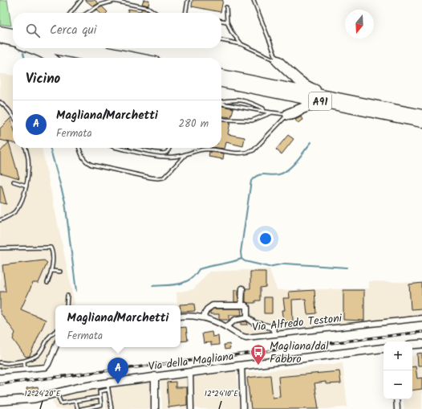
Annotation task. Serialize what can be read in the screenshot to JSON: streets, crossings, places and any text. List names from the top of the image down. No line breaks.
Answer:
{"streets":{"highway":["A91"],"main road":["Via della Magliana"],"street":["Via Alfredo Testoni"]},"places":{"bus stop":["Magliana/dal Fabbro"]},"north":"bottom","page":{"search":"Cerca qui","heading":"Vicino","list":[{"mark":"A","name":"Magliana/Marchetti","note":"Fermata","value":"280 m"}],"popup":["Magliana/Marchetti","Fermata"],"map_buttons":["+","−"],"pins":"A"},"coordinates":["12°24'20\"E","12°24'10\"E"]}
